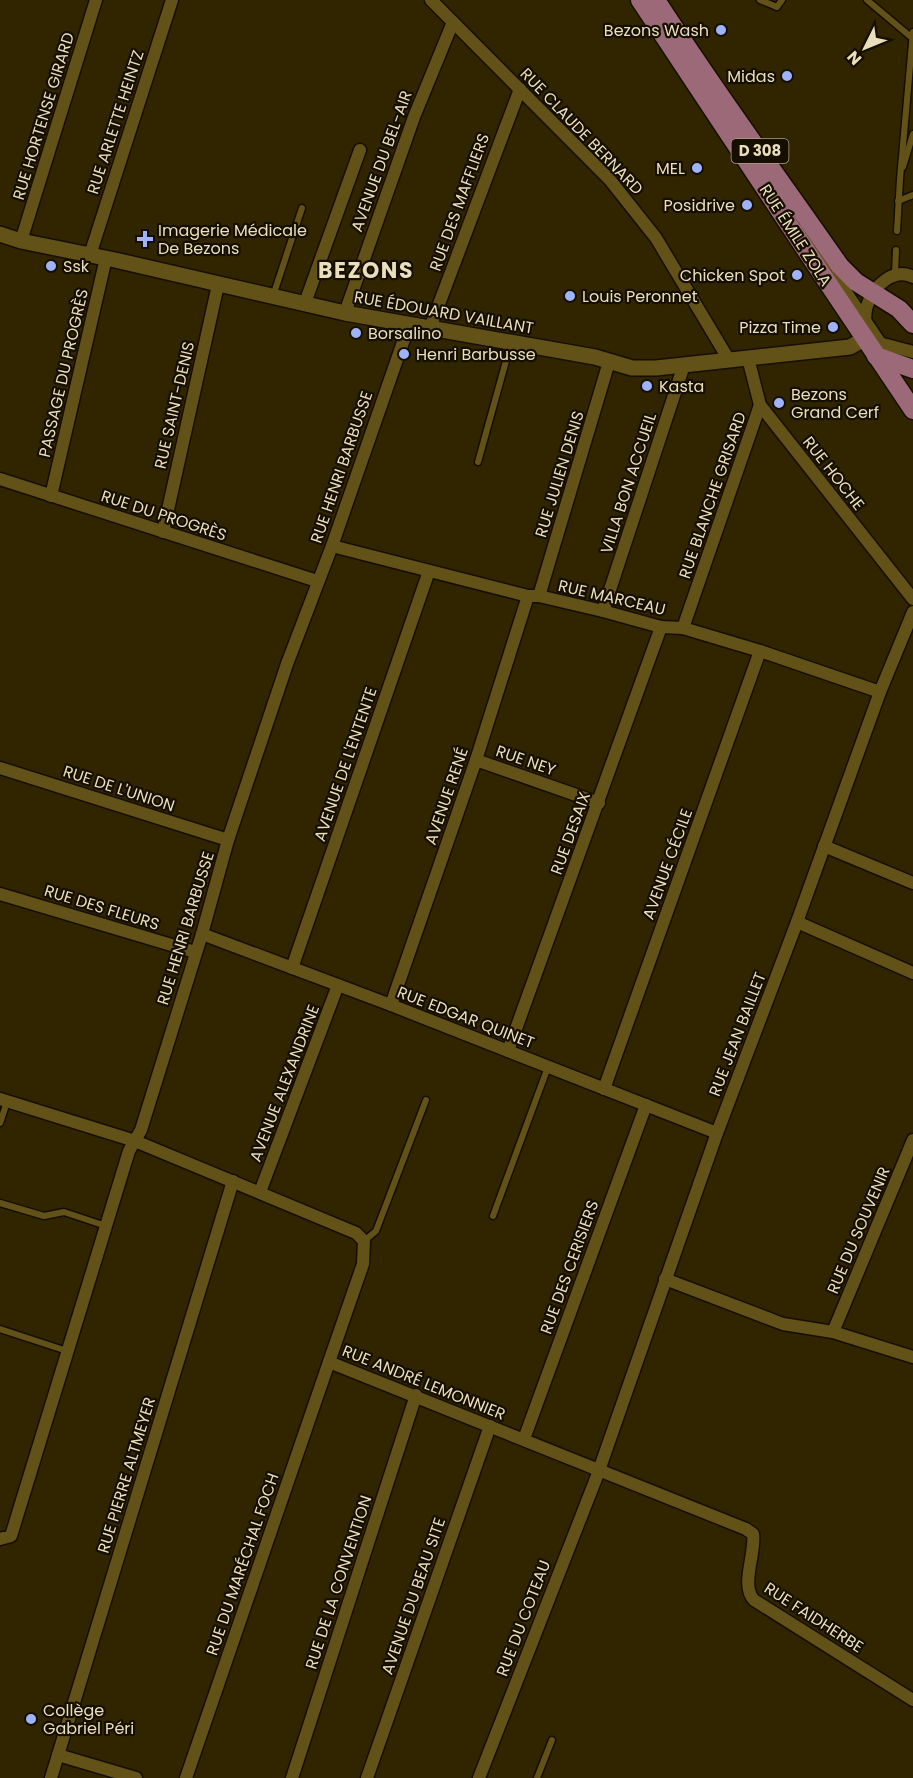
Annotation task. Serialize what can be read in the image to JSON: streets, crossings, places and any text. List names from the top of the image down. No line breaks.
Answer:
{"streets":{"main road":["D 308","RUE ÉMILE ZOLA"],"street":["RUE HORTENSE GIRARD","RUE ARLETTE HEINTZ","RUE CLAUDE BERNARD","AVENUE DU BEL-AIR","RUE DES MAFFLIERS","RUE ÉDOUARD VAILLANT","PASSAGE DU PROGRÈS","RUE SAINT-DENIS","RUE HENRI BARBUSSE","RUE HOCHE","RUE JULIEN DENIS","VILLA BON ACCUEIL","RUE BLANCHE GRISARD","RUE DU PROGRÈS","RUE MARCEAU","RUE NEY","AVENUE DE L'ENTENTE","RUE DE L'UNION","AVENUE RENÉ","RUE DESAIX","AVENUE CÉCILE","RUE DES FLEURS","RUE EDGAR QUINET","RUE JEAN BAILLET","AVENUE ALEXANDRINE","RUE DU SOUVENIR","RUE DES CERISIERS","RUE ANDRÉ LEMONNIER","RUE PIERRE ALTMEYER","RUE DU MARÉCHAL FOCH","RUE DE LA CONVENTION","AVENUE DU BEAU SITE","RUE FAIDHERBE","RUE DU COTEAU"]},"crossings":[["RUE HORTENSE GIRARD","RUE ÉDOUARD VAILLANT"],["RUE ARLETTE HEINTZ","RUE ÉDOUARD VAILLANT"],["RUE CLAUDE BERNARD","AVENUE DU BEL-AIR"],["RUE CLAUDE BERNARD","RUE DES MAFFLIERS"],["RUE CLAUDE BERNARD","RUE ÉDOUARD VAILLANT"],["AVENUE DU BEL-AIR","RUE ÉDOUARD VAILLANT"],["RUE DES MAFFLIERS","RUE ÉDOUARD VAILLANT"],["RUE ÉMILE ZOLA","RUE ÉDOUARD VAILLANT"],["RUE ÉDOUARD VAILLANT","PASSAGE DU PROGRÈS"],["RUE ÉDOUARD VAILLANT","RUE SAINT-DENIS"],["RUE ÉDOUARD VAILLANT","RUE HENRI BARBUSSE"],["RUE ÉDOUARD VAILLANT","RUE HOCHE"],["RUE ÉDOUARD VAILLANT","RUE JULIEN DENIS"],["RUE ÉDOUARD VAILLANT","VILLA BON ACCUEIL"],["PASSAGE DU PROGRÈS","RUE DU PROGRÈS"],["RUE SAINT-DENIS","RUE DU PROGRÈS"],["RUE HENRI BARBUSSE","RUE DU PROGRÈS"],["RUE HENRI BARBUSSE","RUE MARCEAU"],["RUE HENRI BARBUSSE","RUE DE L'UNION"],["RUE HENRI BARBUSSE","RUE DES FLEURS"],["RUE HENRI BARBUSSE","RUE EDGAR QUINET"],["RUE HOCHE","RUE BLANCHE GRISARD"],["RUE JULIEN DENIS","RUE MARCEAU"],["RUE JULIEN DENIS","AVENUE RENÉ"],["VILLA BON ACCUEIL","RUE MARCEAU"],["RUE BLANCHE GRISARD","RUE MARCEAU"],["RUE MARCEAU","AVENUE DE L'ENTENTE"],["RUE MARCEAU","AVENUE RENÉ"],["RUE MARCEAU","RUE DESAIX"],["RUE MARCEAU","AVENUE CÉCILE"],["RUE MARCEAU","RUE JEAN BAILLET"],["RUE NEY","AVENUE RENÉ"],["RUE NEY","RUE DESAIX"],["AVENUE DE L'ENTENTE","RUE EDGAR QUINET"],["AVENUE RENÉ","RUE EDGAR QUINET"],["RUE DESAIX","RUE EDGAR QUINET"],["AVENUE CÉCILE","RUE EDGAR QUINET"],["RUE EDGAR QUINET","RUE JEAN BAILLET"],["RUE EDGAR QUINET","AVENUE ALEXANDRINE"],["RUE EDGAR QUINET","RUE DES CERISIERS"],["RUE JEAN BAILLET","RUE ANDRÉ LEMONNIER"],["RUE JEAN BAILLET","RUE DU COTEAU"],["RUE DES CERISIERS","RUE ANDRÉ LEMONNIER"],["RUE ANDRÉ LEMONNIER","RUE DU MARÉCHAL FOCH"],["RUE ANDRÉ LEMONNIER","RUE DE LA CONVENTION"],["RUE ANDRÉ LEMONNIER","AVENUE DU BEAU SITE"],["RUE ANDRÉ LEMONNIER","RUE FAIDHERBE"],["RUE ANDRÉ LEMONNIER","RUE DU COTEAU"]],"districts":["BEZONS"],"places":{"other":["Bezons Wash","Midas","MEL","Posidrive","Ssk","Chicken Spot","Louis Peronnet","Pizza Time","Borsalino","Henri Barbusse","Kasta","Bezons Grand Cerf","Collège Gabriel Péri"],"health":["Imagerie Médicale De Bezons"]},"north":"bottom left"}
